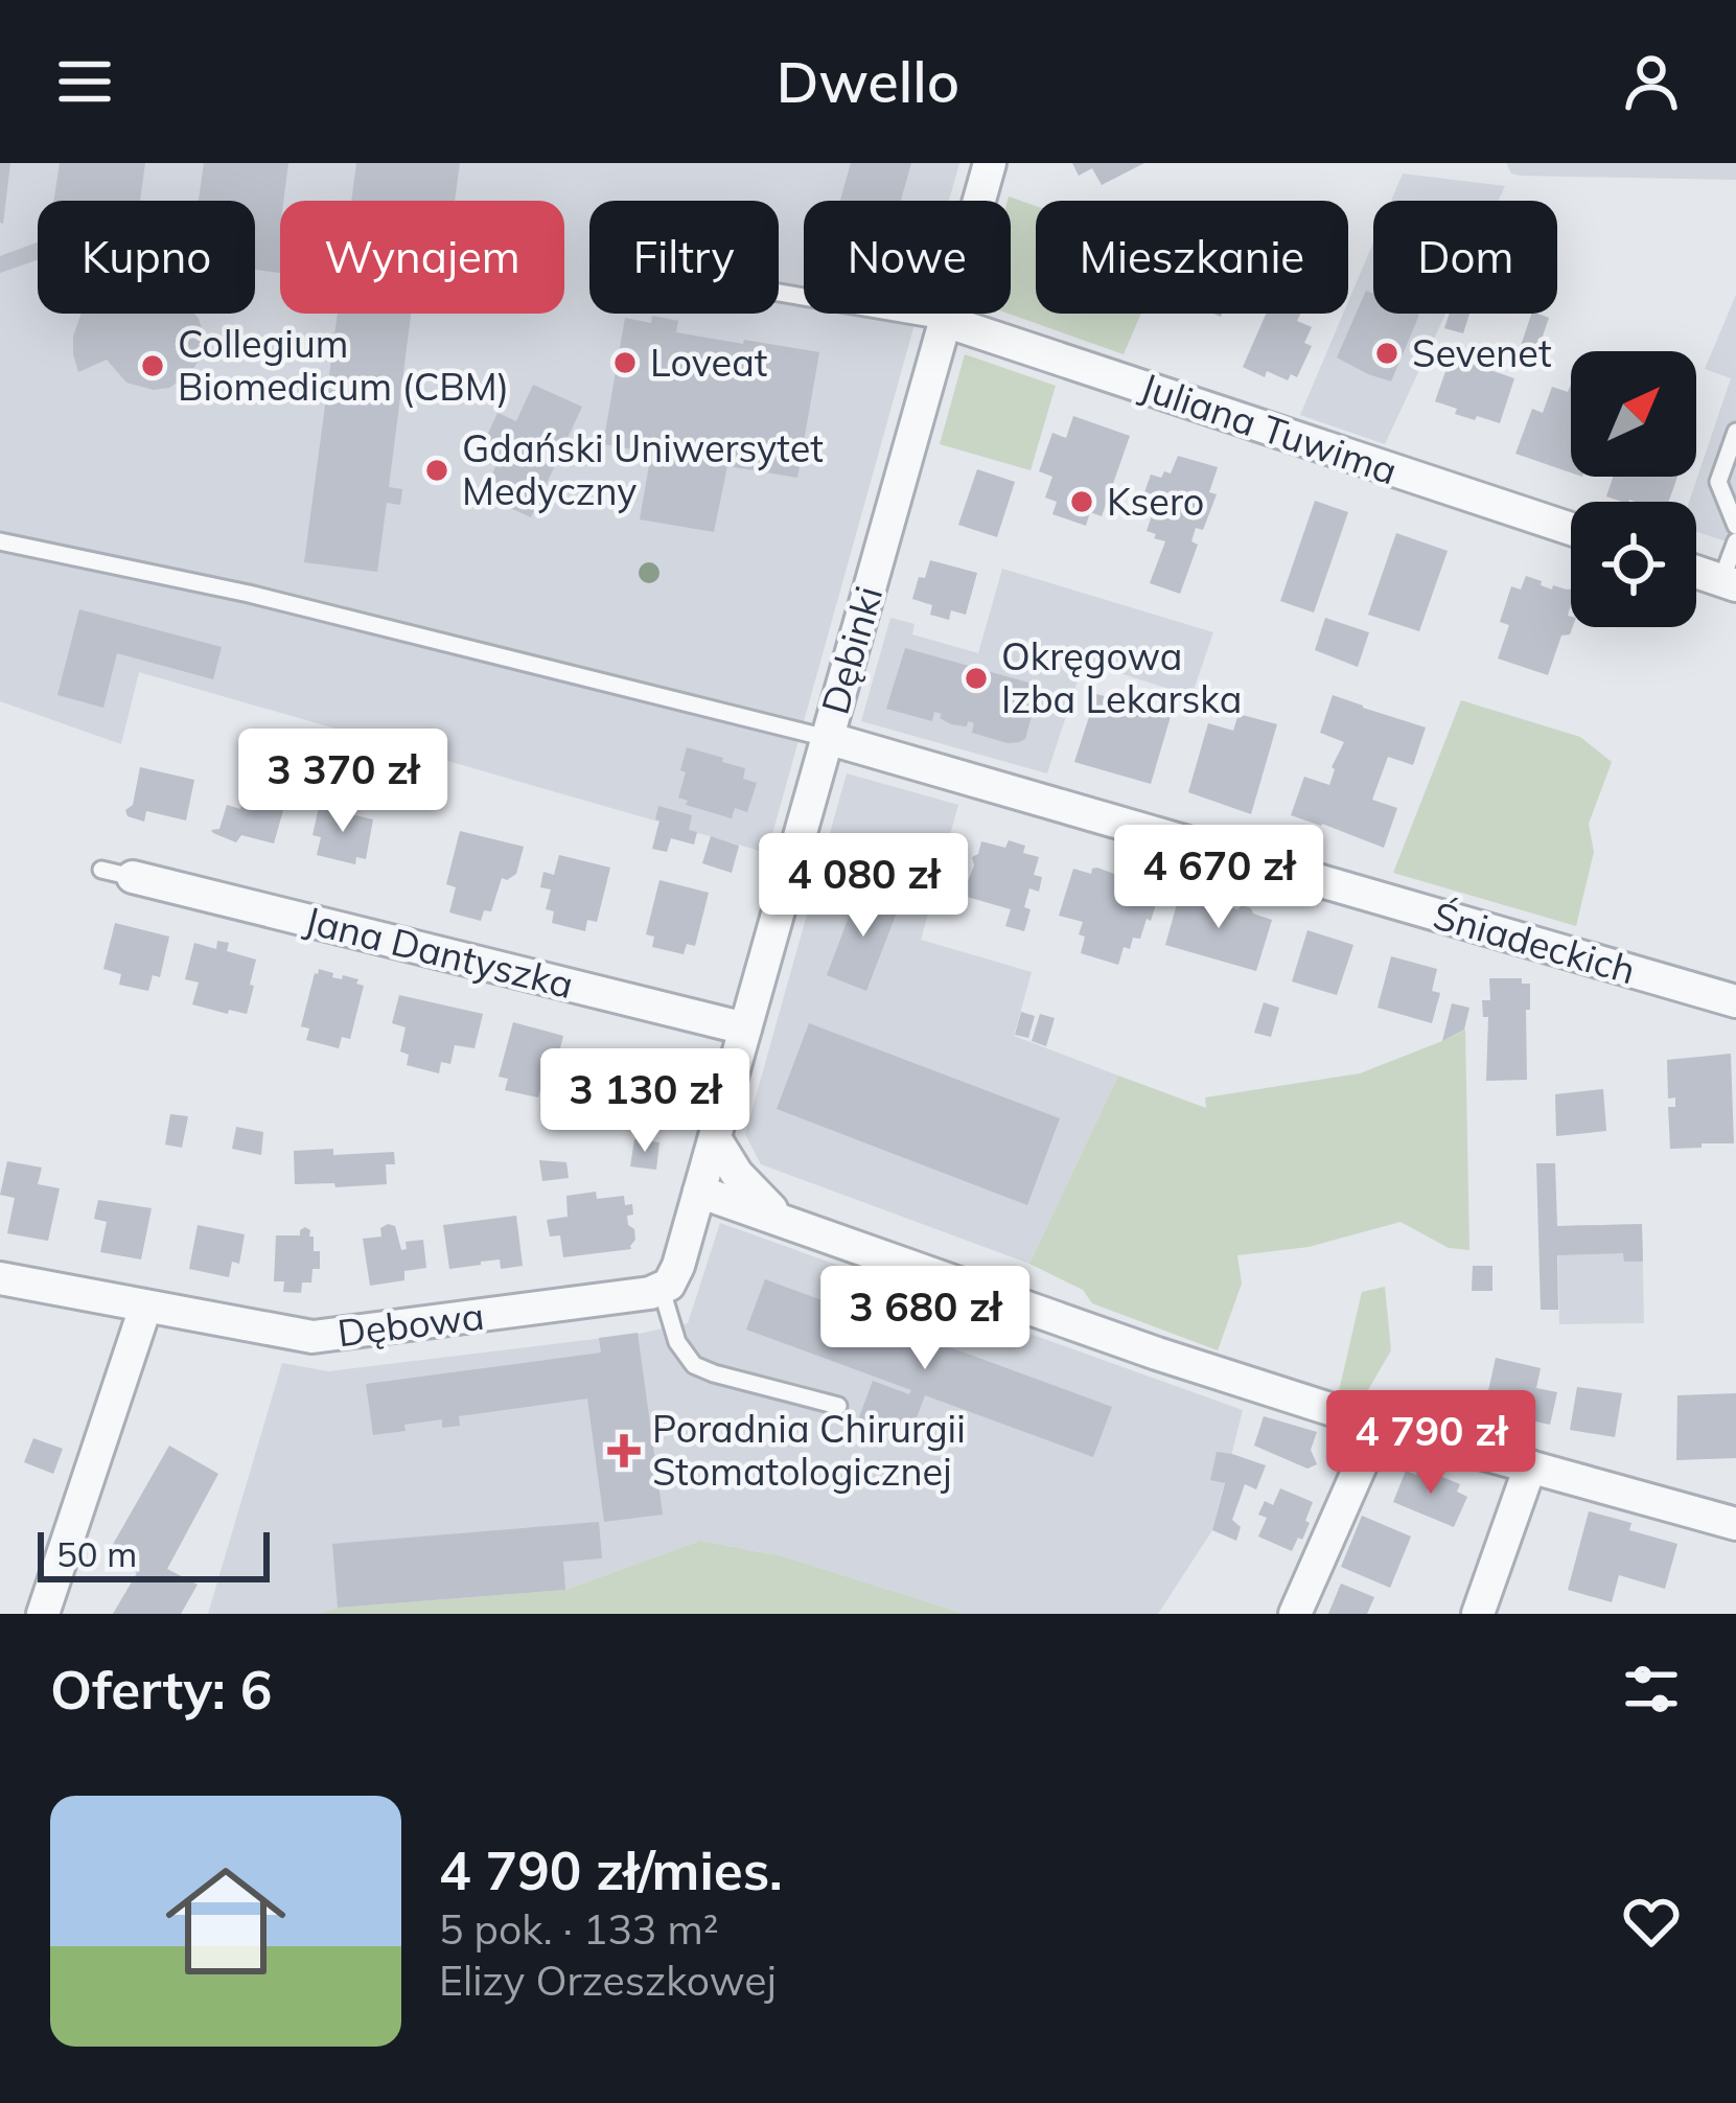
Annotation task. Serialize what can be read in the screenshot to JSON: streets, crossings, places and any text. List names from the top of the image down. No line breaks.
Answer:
{"streets":{"street":["Juliana Tuwima","Dębinki","Śniadeckich","Jana Dantyszka","Dębowa"]},"crossings":[["Juliana Tuwima","Dębinki"],["Dębinki","Śniadeckich"],["Dębinki","Jana Dantyszka"]],"places":{"other":["Sevenet","Loveat","Collegium Biomedicum (CBM)","Gdański Uniwersytet Medyczny","Ksero","Okręgowa Izba Lekarska"],"health":["Poradnia Chirurgii Stomatologicznej"]},"scale_bar":"50 m","north":"top right","page":{"header":"Dwello","chip":["Kupno","Wynajem","Filtry","Nowe","Mieszkanie","Dom"],"price":["3 370 zł","4 670 zł","4 080 zł","3 130 zł","3 680 zł","4 790 zł"],"scale":"50 m","heading":"Oferty: 6","list":[{"name":"4 790 zł/mies.","note":"5 pok. · 133 m² · Elizy Orzeszkowej"}]}}
